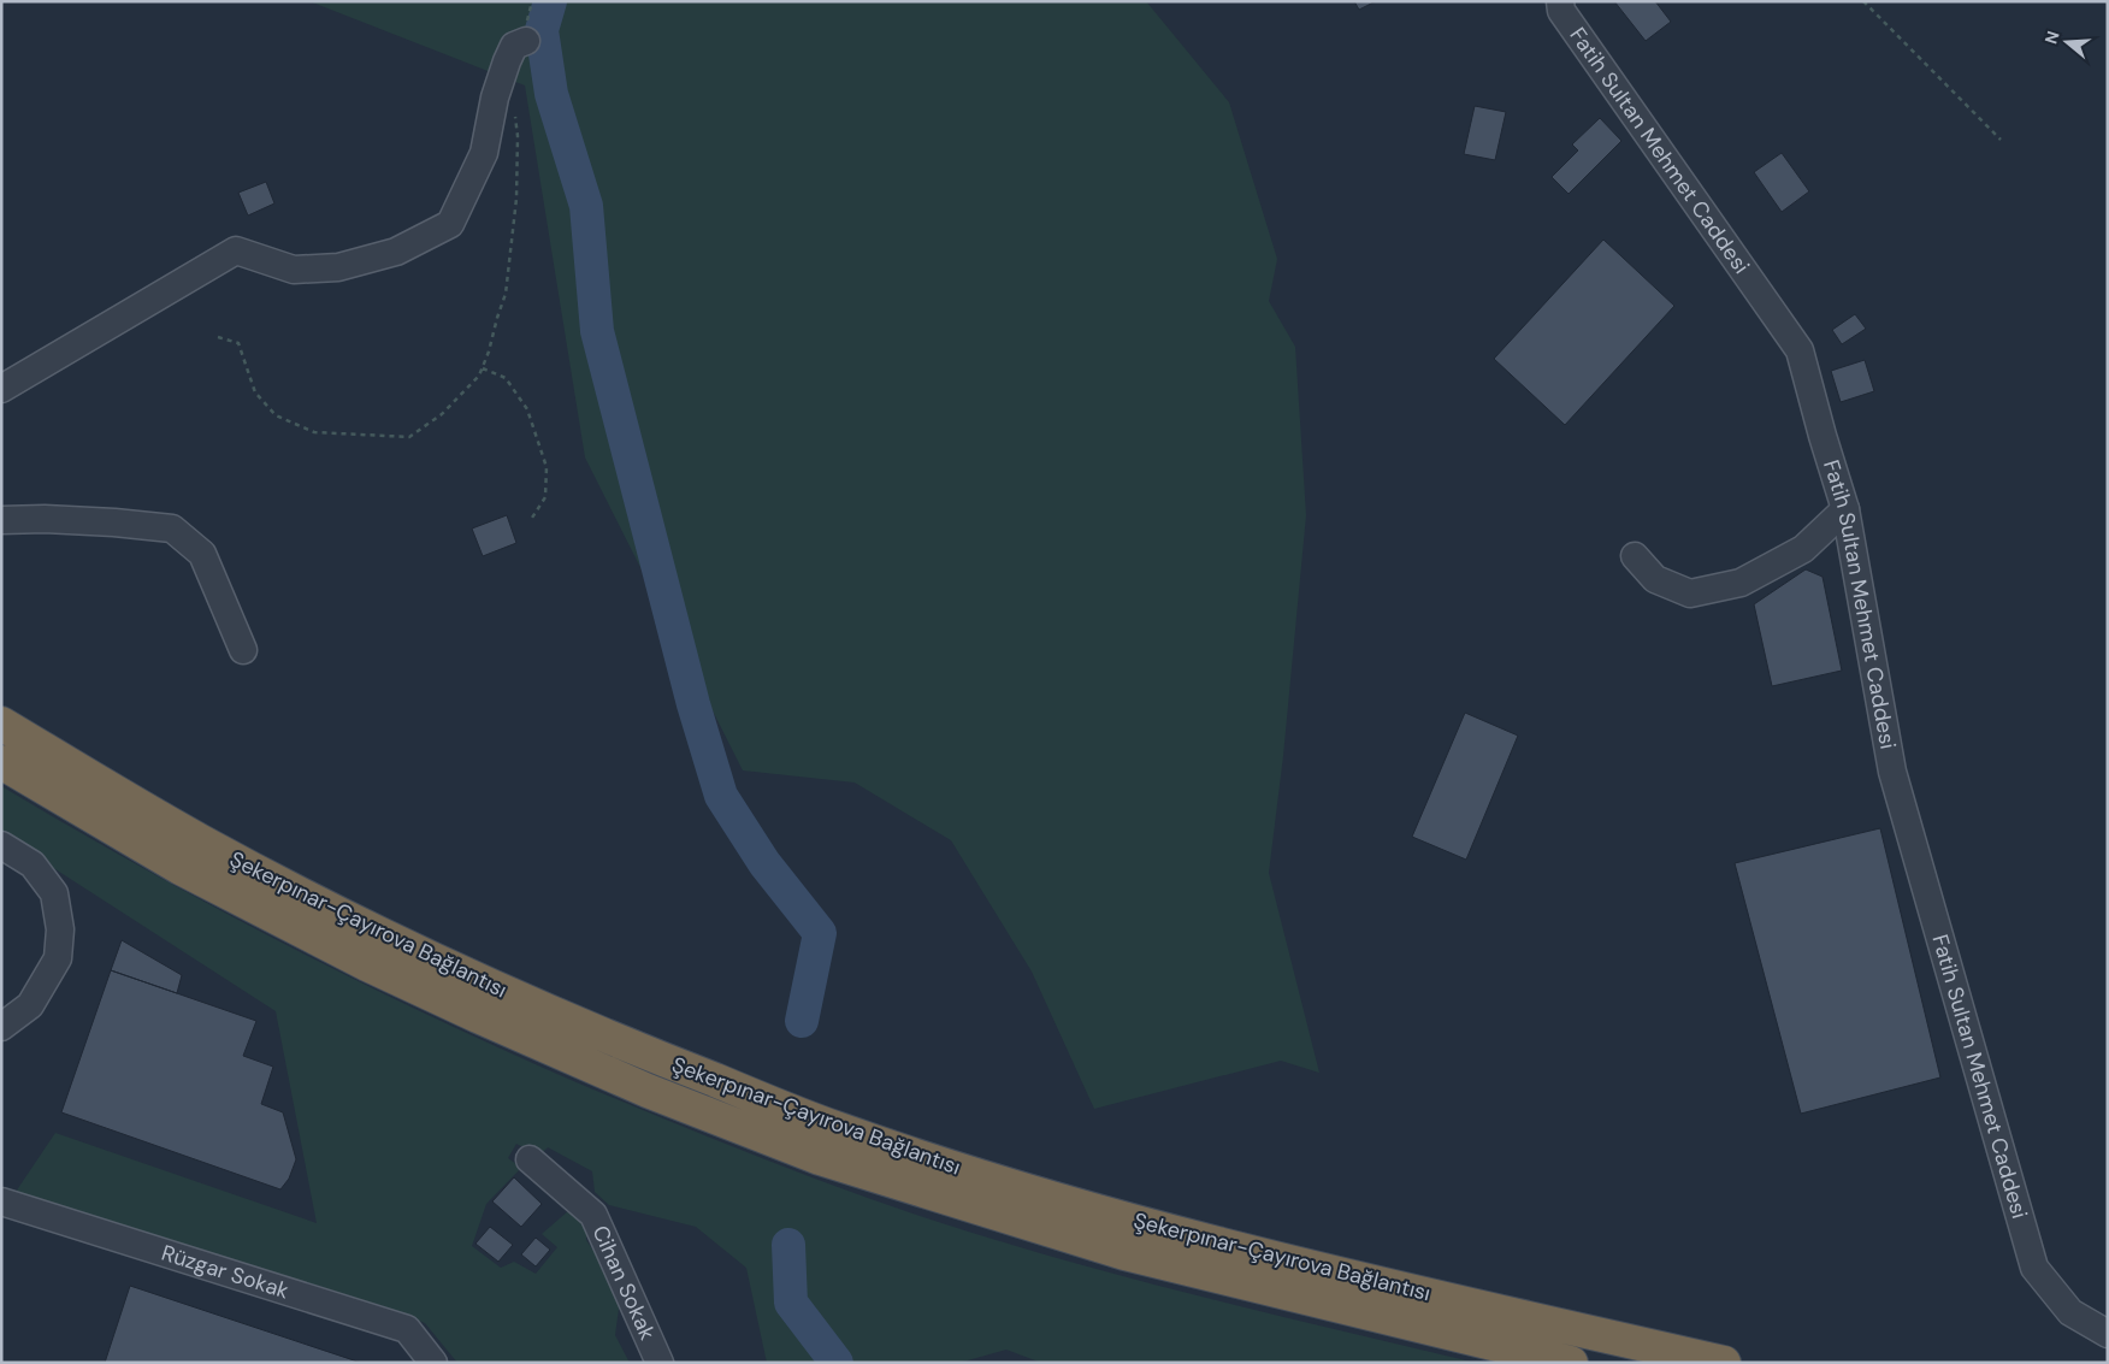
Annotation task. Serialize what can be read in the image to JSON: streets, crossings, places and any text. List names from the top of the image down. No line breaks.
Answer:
{"streets":{"highway":["Şekerpınar-Çayırova Bağlantısı"],"street":["Fatih Sultan Mehmet Caddesi","Rüzgar Sokak","Cihan Sokak"]},"north":"left"}
